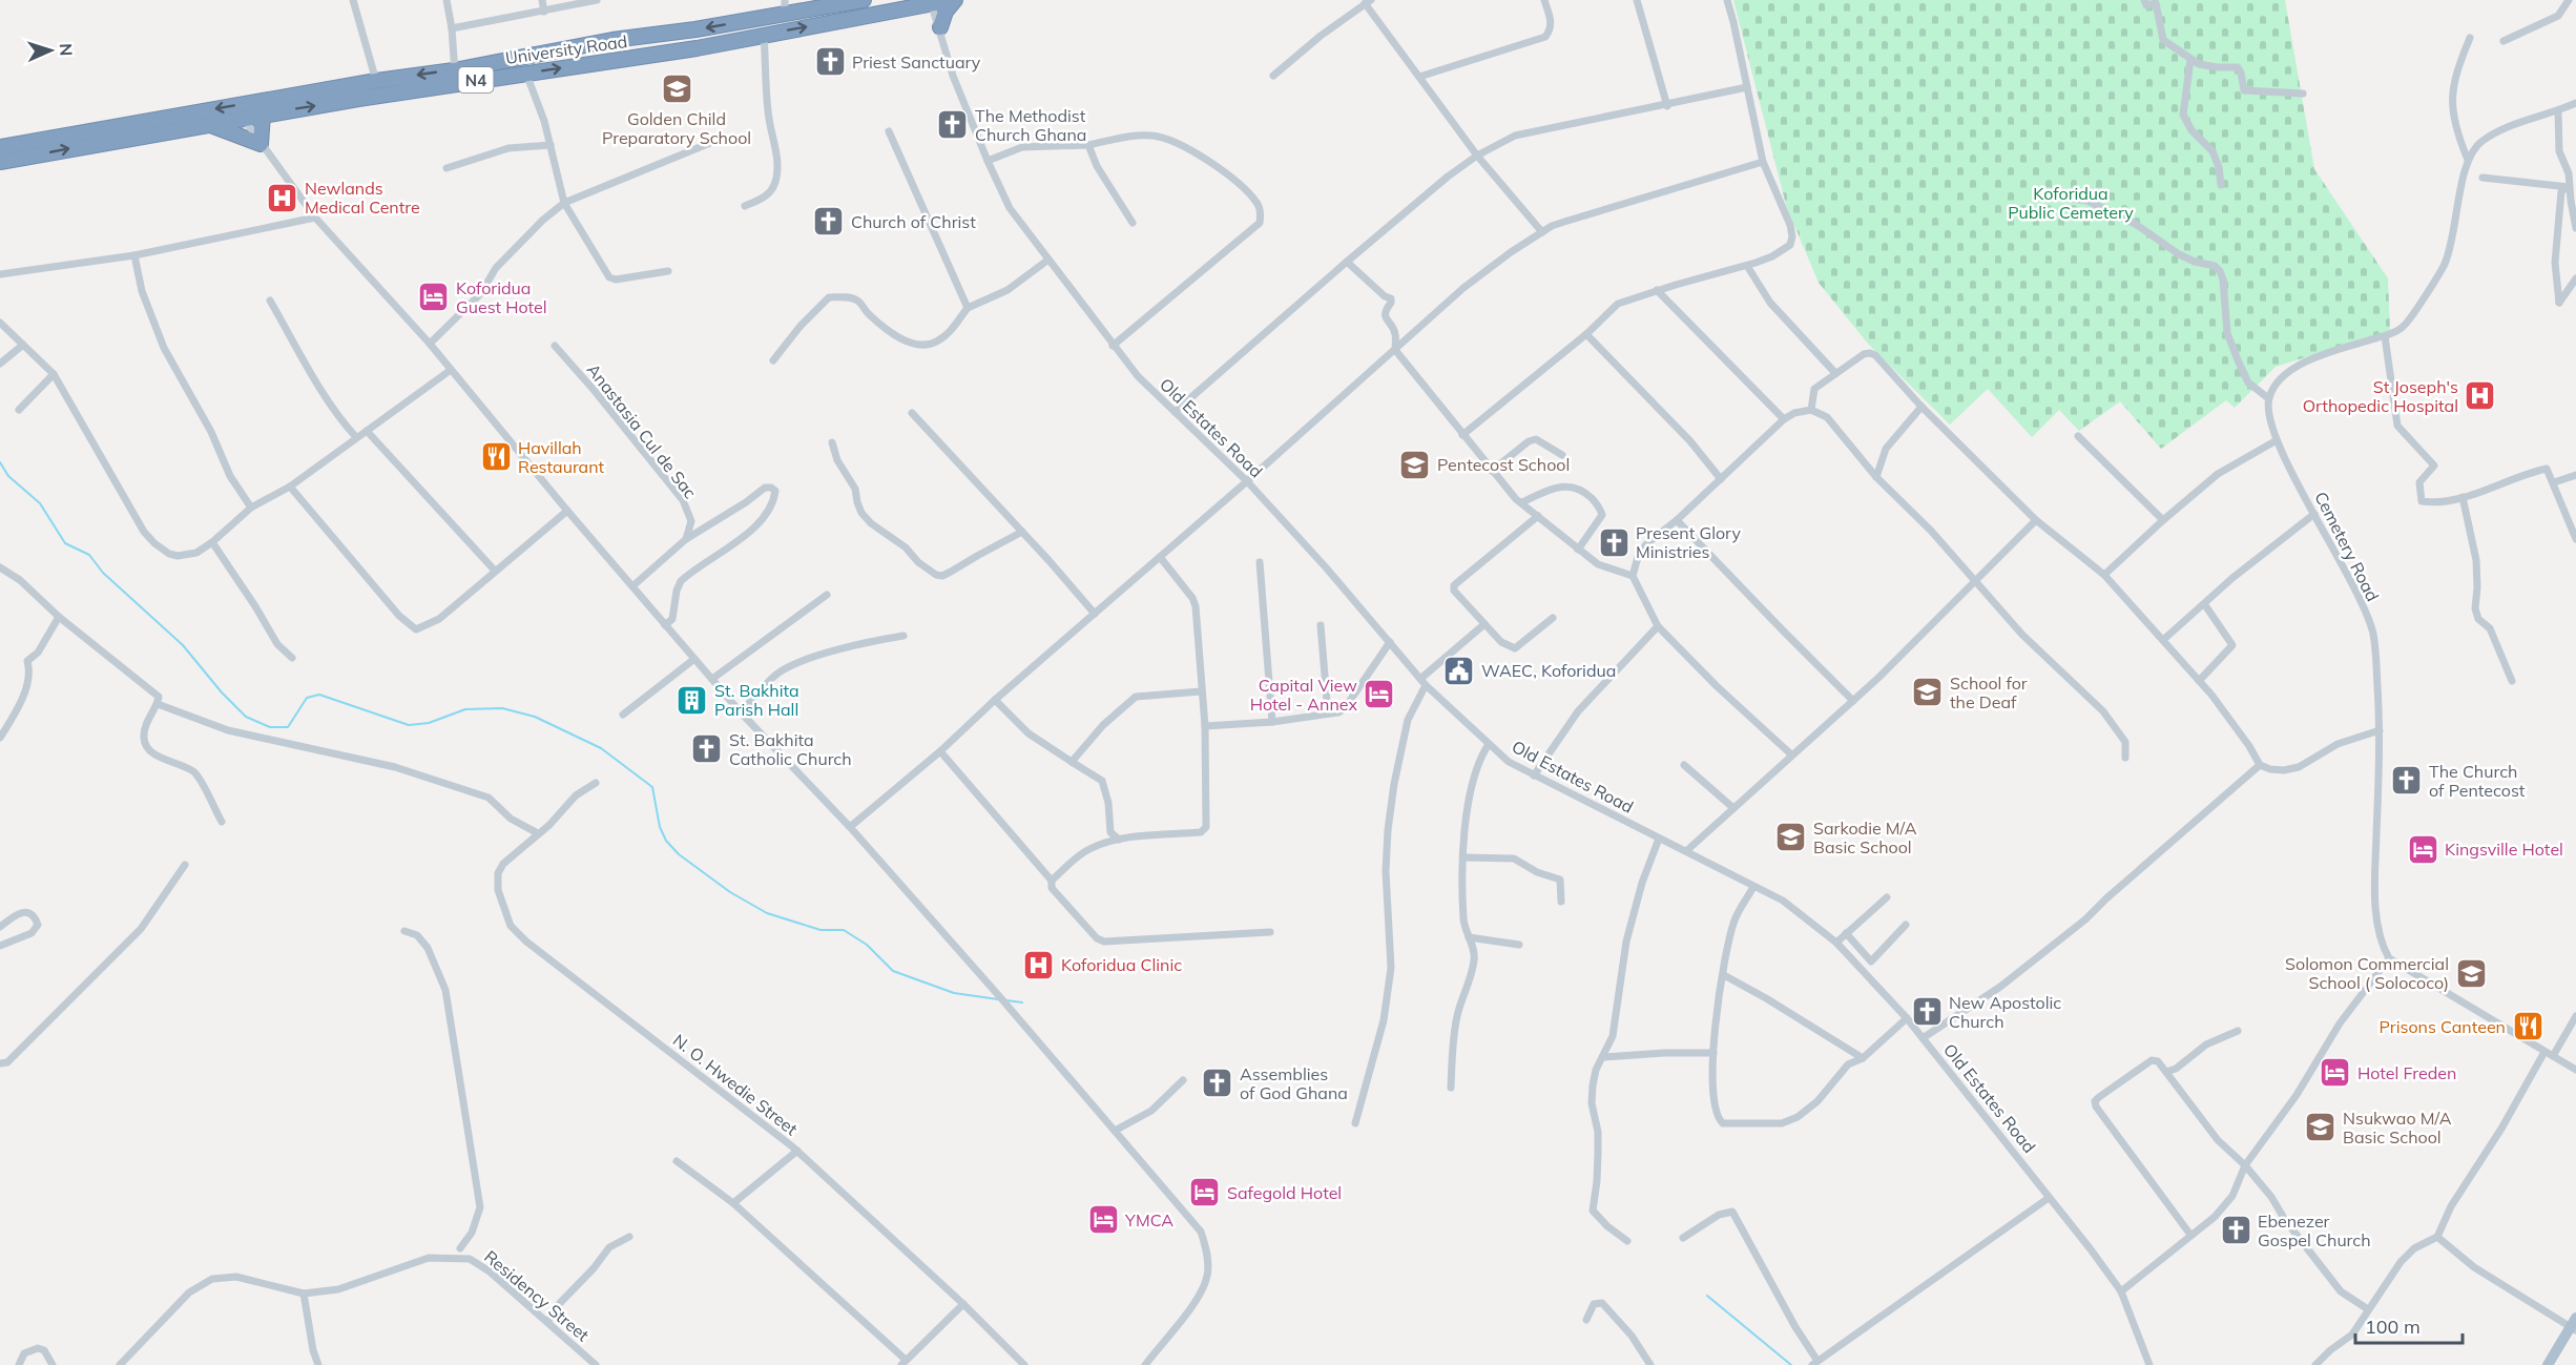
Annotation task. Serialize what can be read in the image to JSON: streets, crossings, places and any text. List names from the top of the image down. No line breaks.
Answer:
{"streets":{"highway":["University Road","N4"],"street":["Old Estates Road","Anastasia Cul de Sac","Cemetery Road","N. O. Hwedie Street","Residency Street"]},"crossings":[["University Road","Old Estates Road"]],"parks":["Koforidua Public Cemetery"],"places":{"church":["Priest Sanctuary","The Methodist Church Ghana","Church of Christ","Present Glory Ministries","St. Bakhita Catholic Church","The Church of Pentecost","New Apostolic Church","Assemblies of God Ghana","Ebenezer Gospel Church"],"school or university":["Golden Child Preparatory School","Pentecost School","School for the Deaf","Sarkodie M/A Basic School","Solomon Commercial School ( Solococo)","Nsukwao M/A Basic School"],"hospital":["Newlands Medical Centre","St Joseph's Orthopedic Hospital","Koforidua Clinic"],"hotel":["Koforidua Guest Hotel","Capital View Hotel - Annex","Kingsville Hotel","Hotel Freden","Safegold Hotel","YMCA"],"restaurant":["Havillah Restaurant","Prisons Canteen"],"public building":["WAEC, Koforidua"],"building":["St. Bakhita Parish Hall"]},"scale_bar":"100 m","north":"right"}
